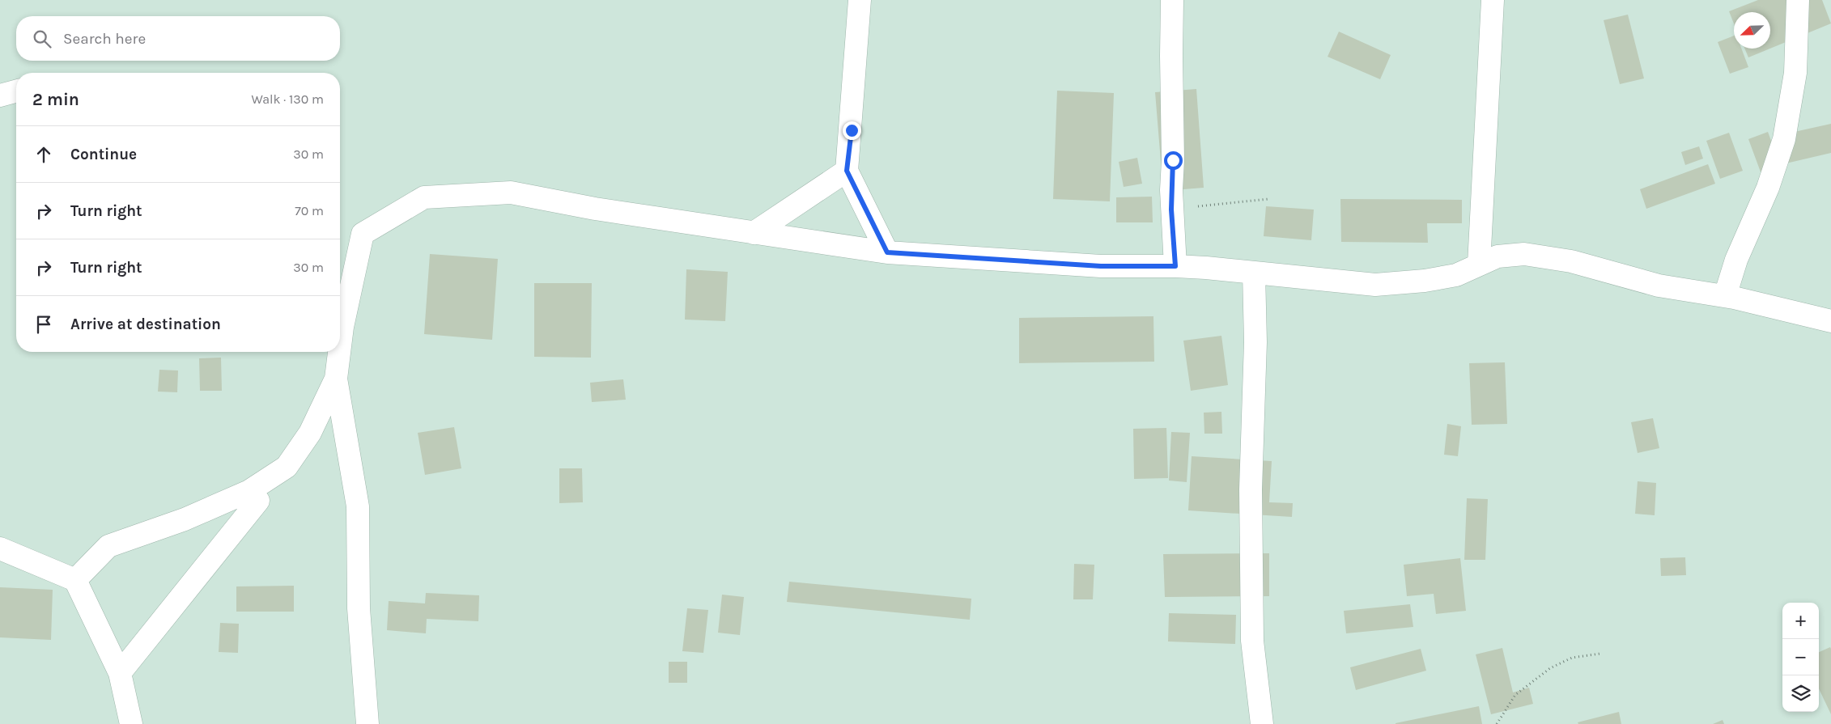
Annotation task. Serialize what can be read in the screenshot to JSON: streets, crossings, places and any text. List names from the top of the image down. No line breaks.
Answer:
{"north":"bottom left","page":{"search":"Search here","heading":["2 min","Walk · 130 m"],"list":[["Continue","30 m"],["Turn right","70 m"],["Turn right","30 m"],"Arrive at destination"],"map_buttons":["+","−"]}}
